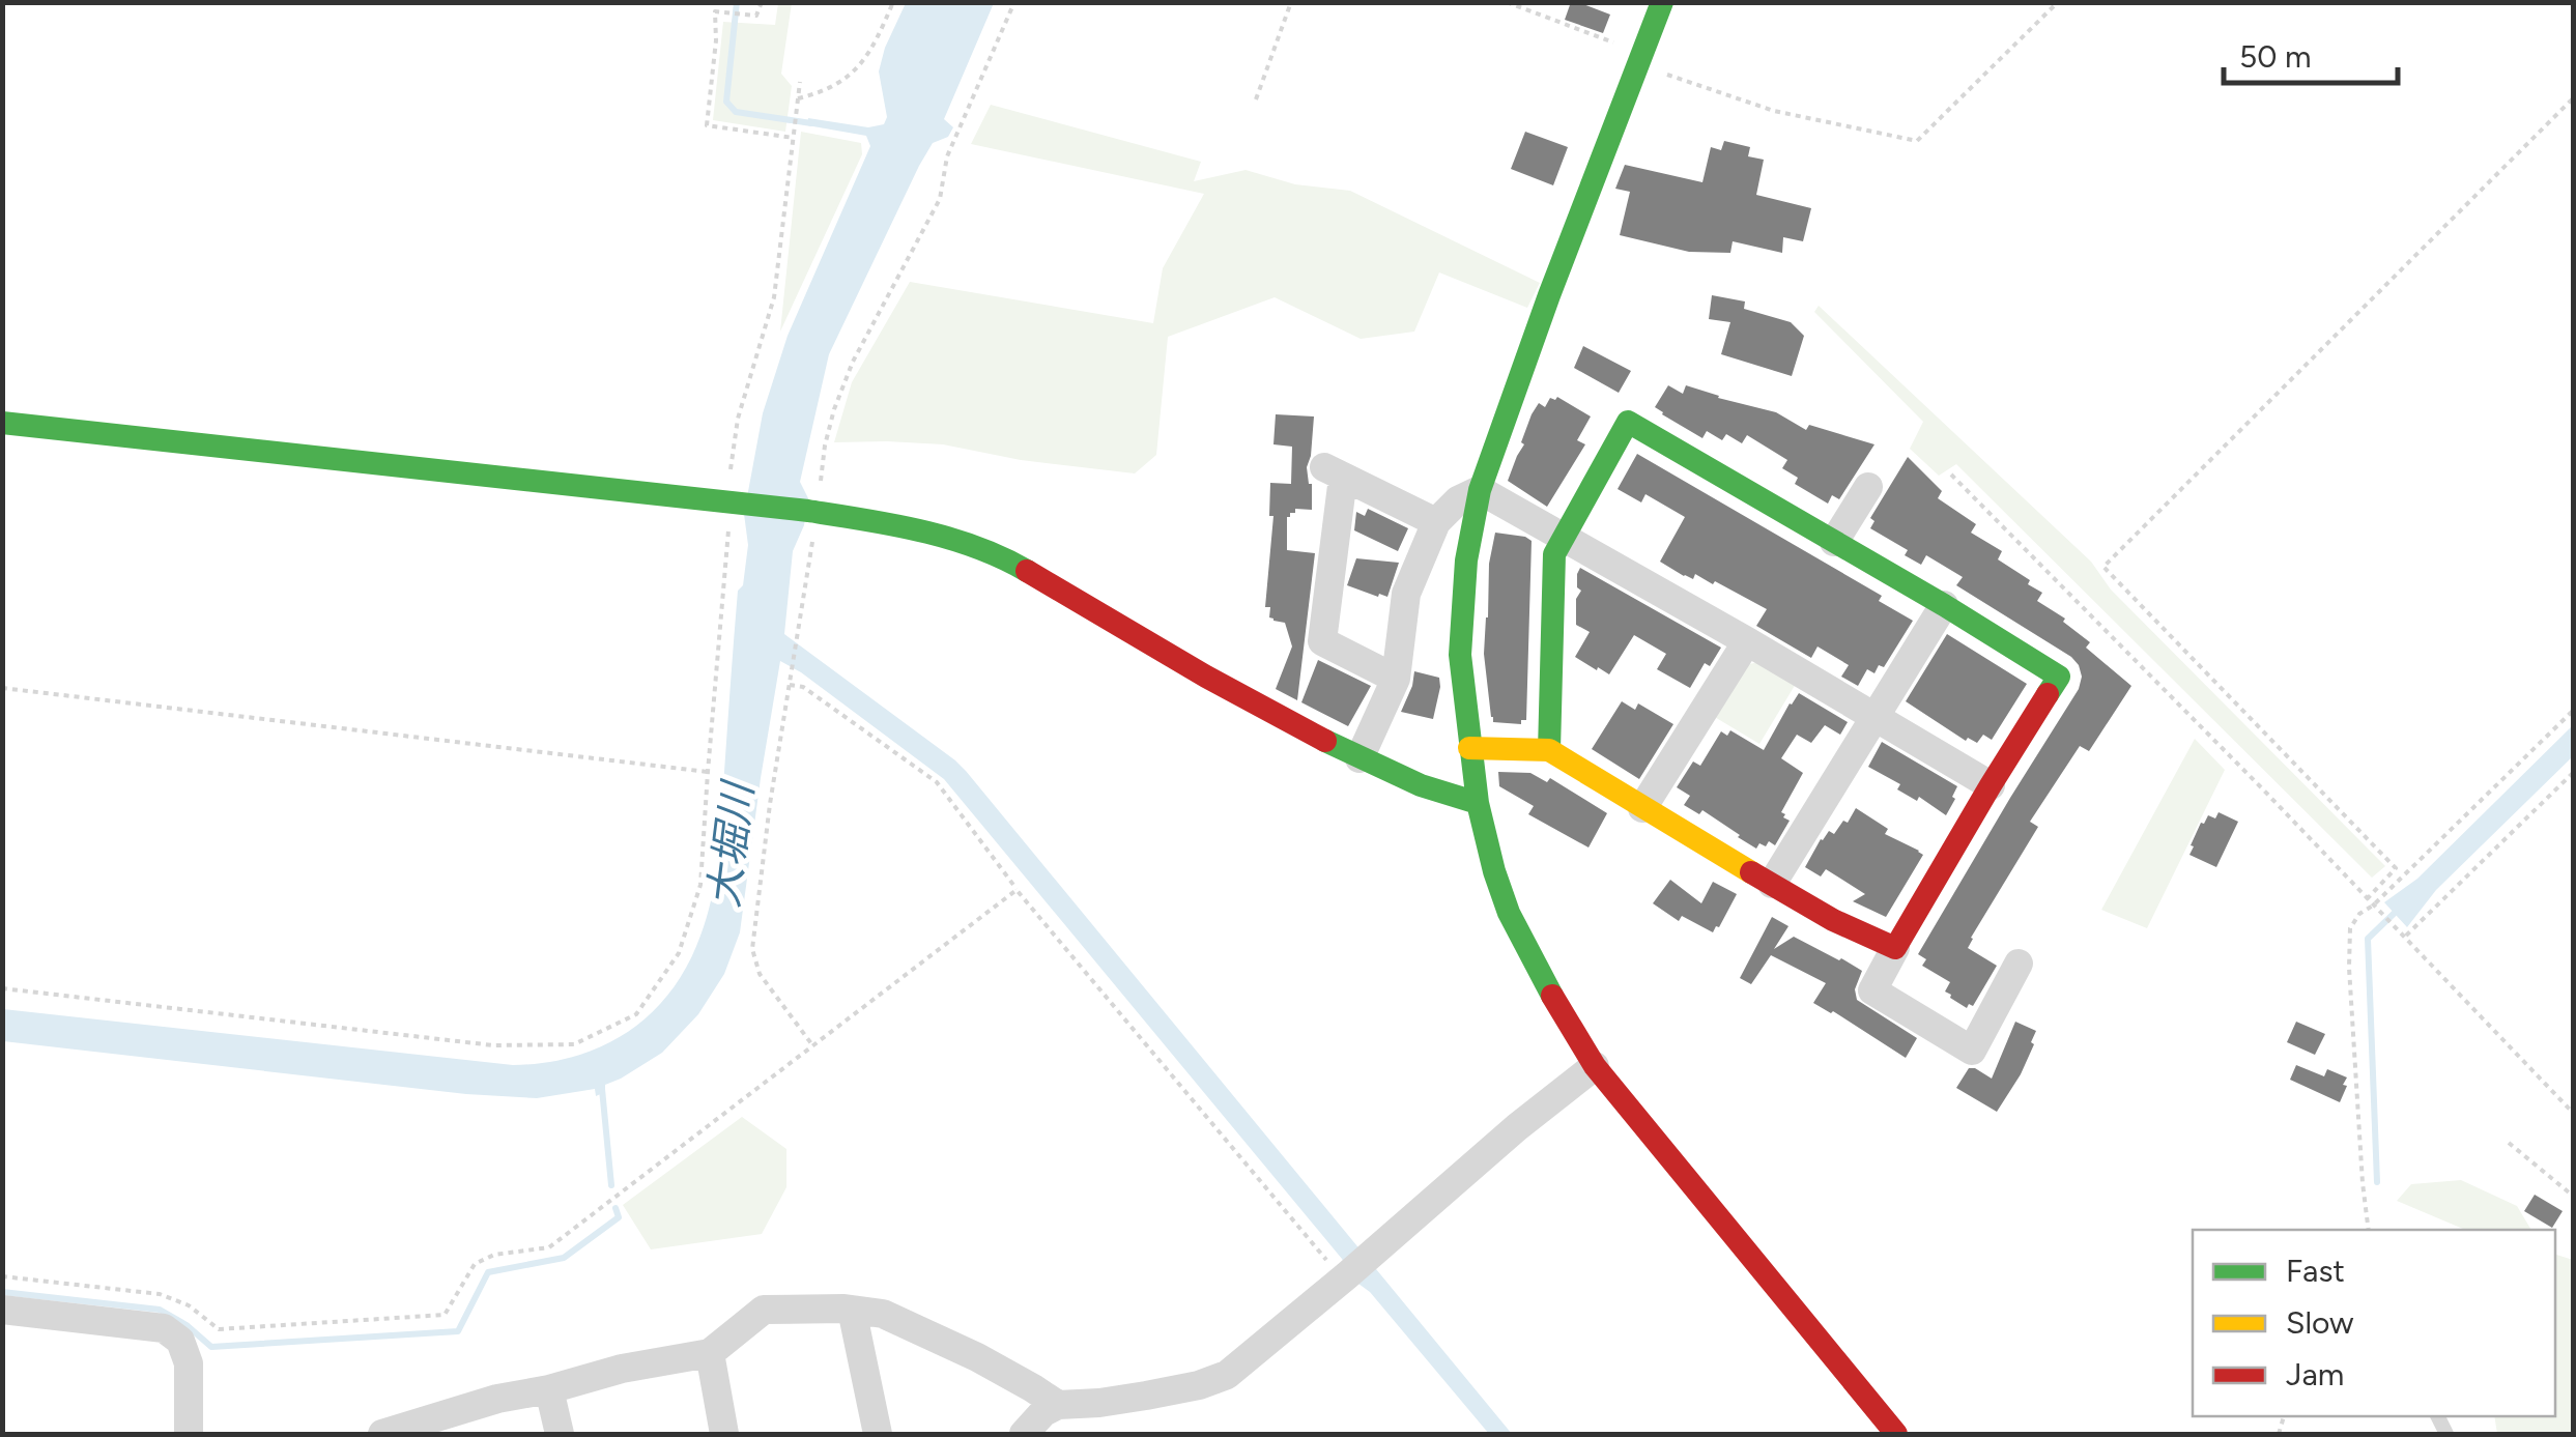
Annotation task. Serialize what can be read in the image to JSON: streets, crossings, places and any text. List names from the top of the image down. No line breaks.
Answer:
{"water":["大堀川"],"legend":["Fast","Slow","Jam"],"scale_bar":"50 m"}
